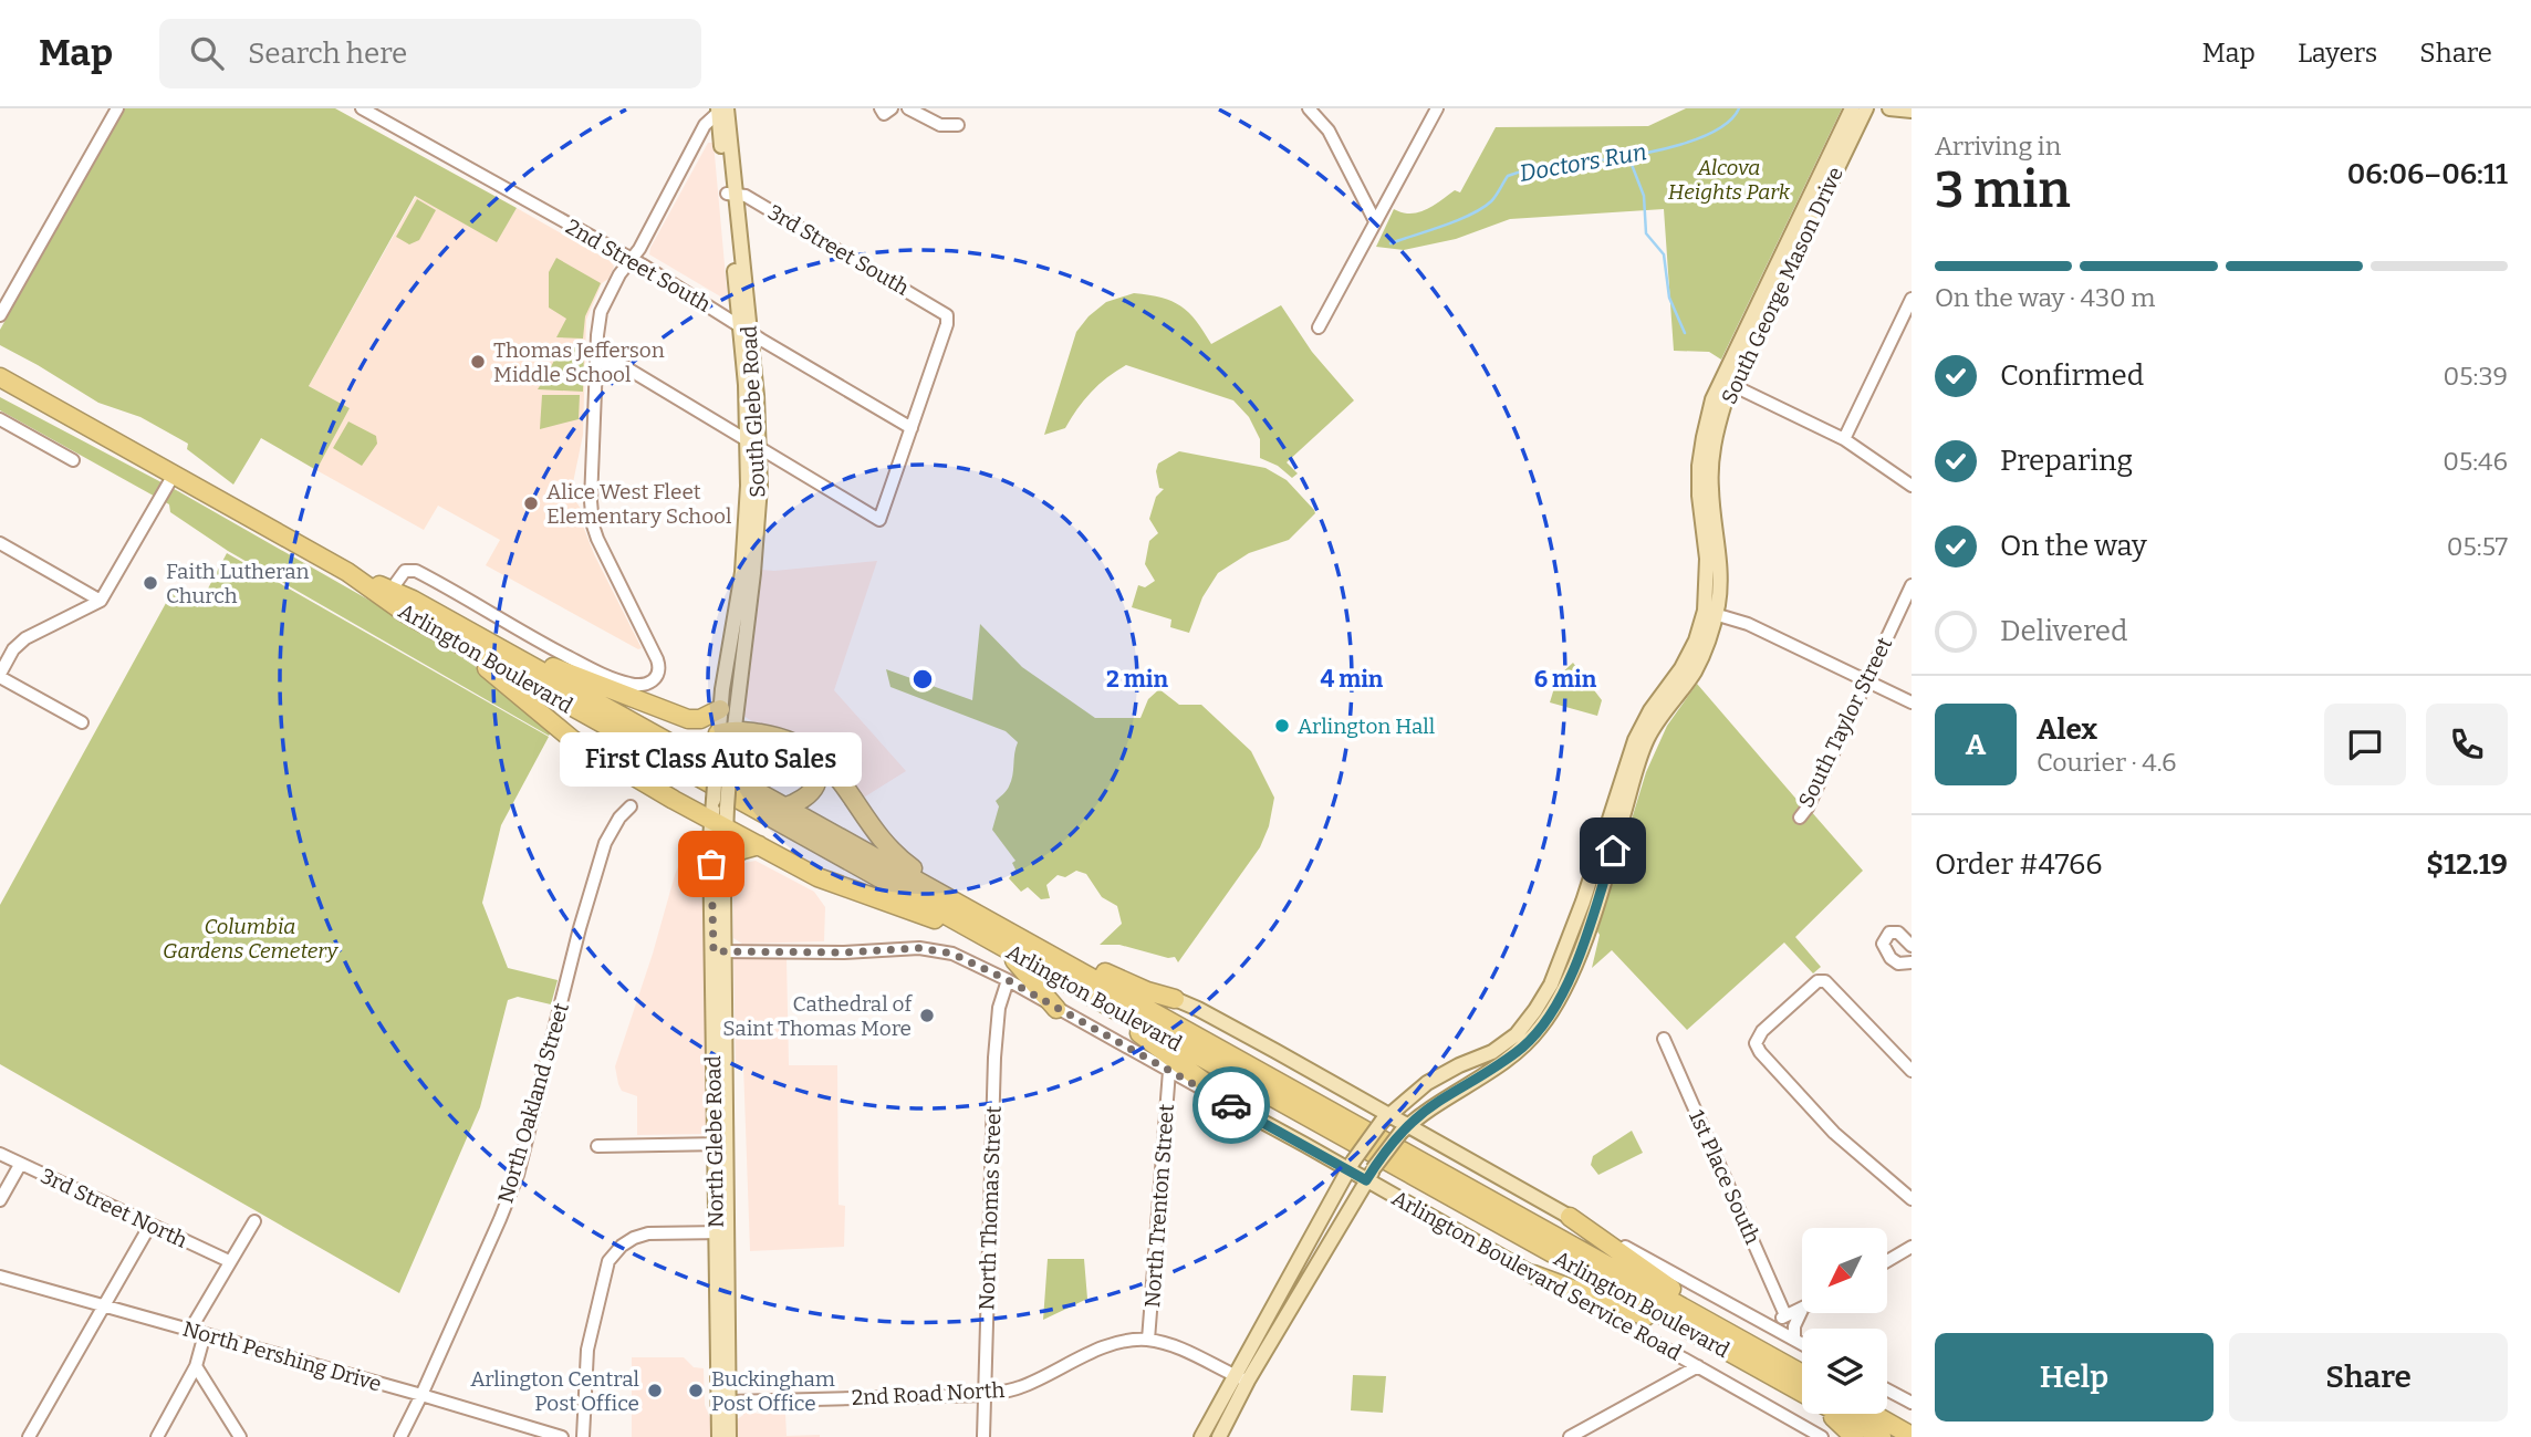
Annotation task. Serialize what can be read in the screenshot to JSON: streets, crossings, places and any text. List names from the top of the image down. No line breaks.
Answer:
{"streets":{"highway":["Arlington Boulevard"],"main road":["South George Mason Drive","South Glebe Road","North Glebe Road","Arlington Boulevard Service Road"],"street":["3rd Street South","2nd Street South","South Taylor Street","North Oakland Street","1st Place South","North Trenton Street","3rd Street North","North Thomas Street","North Pershing Drive","2nd Road North"]},"crossings":[["3rd Street South","2nd Street South"],["3rd Street South","South Glebe Road"],["2nd Street South","South Glebe Road"],["South George Mason Drive","Arlington Boulevard Service Road"],["South George Mason Drive","2nd Road North"],["South Glebe Road","North Glebe Road"],["North Oakland Street","North Pershing Drive"],["North Glebe Road","Arlington Boulevard Service Road"],["North Glebe Road","2nd Road North"],["North Trenton Street","Arlington Boulevard Service Road"],["North Trenton Street","2nd Road North"],["North Thomas Street","Arlington Boulevard Service Road"],["North Thomas Street","2nd Road North"]],"water":["Doctors Run"],"parks":["Alcova Heights Park","Columbia Gardens Cemetery"],"places":["Thomas Jefferson Middle School","Alice West Fleet Elementary School","Faith Lutheran Church","Arlington Hall","First Class Auto Sales","Cathedral of Saint Thomas More","Arlington Central Post Office","Buckingham Post Office"],"north":"bottom left","page":{"header":"Map","search":"Search here","nav":["Map","Layers","Share"],"heading":["3 min","Arriving in","06:06–06:11"],"panel":["Alex","Courier · 4.6","Order #4766","$12.19"],"bar":"On the way · 430 m","list":[["Confirmed","05:39"],["Preparing","05:46"],["On the way","05:57"],"Delivered"],"round":"A","bubble":"First Class Auto Sales","buttons":["Help","Share"]},"rings":["2 min","4 min","6 min"]}
